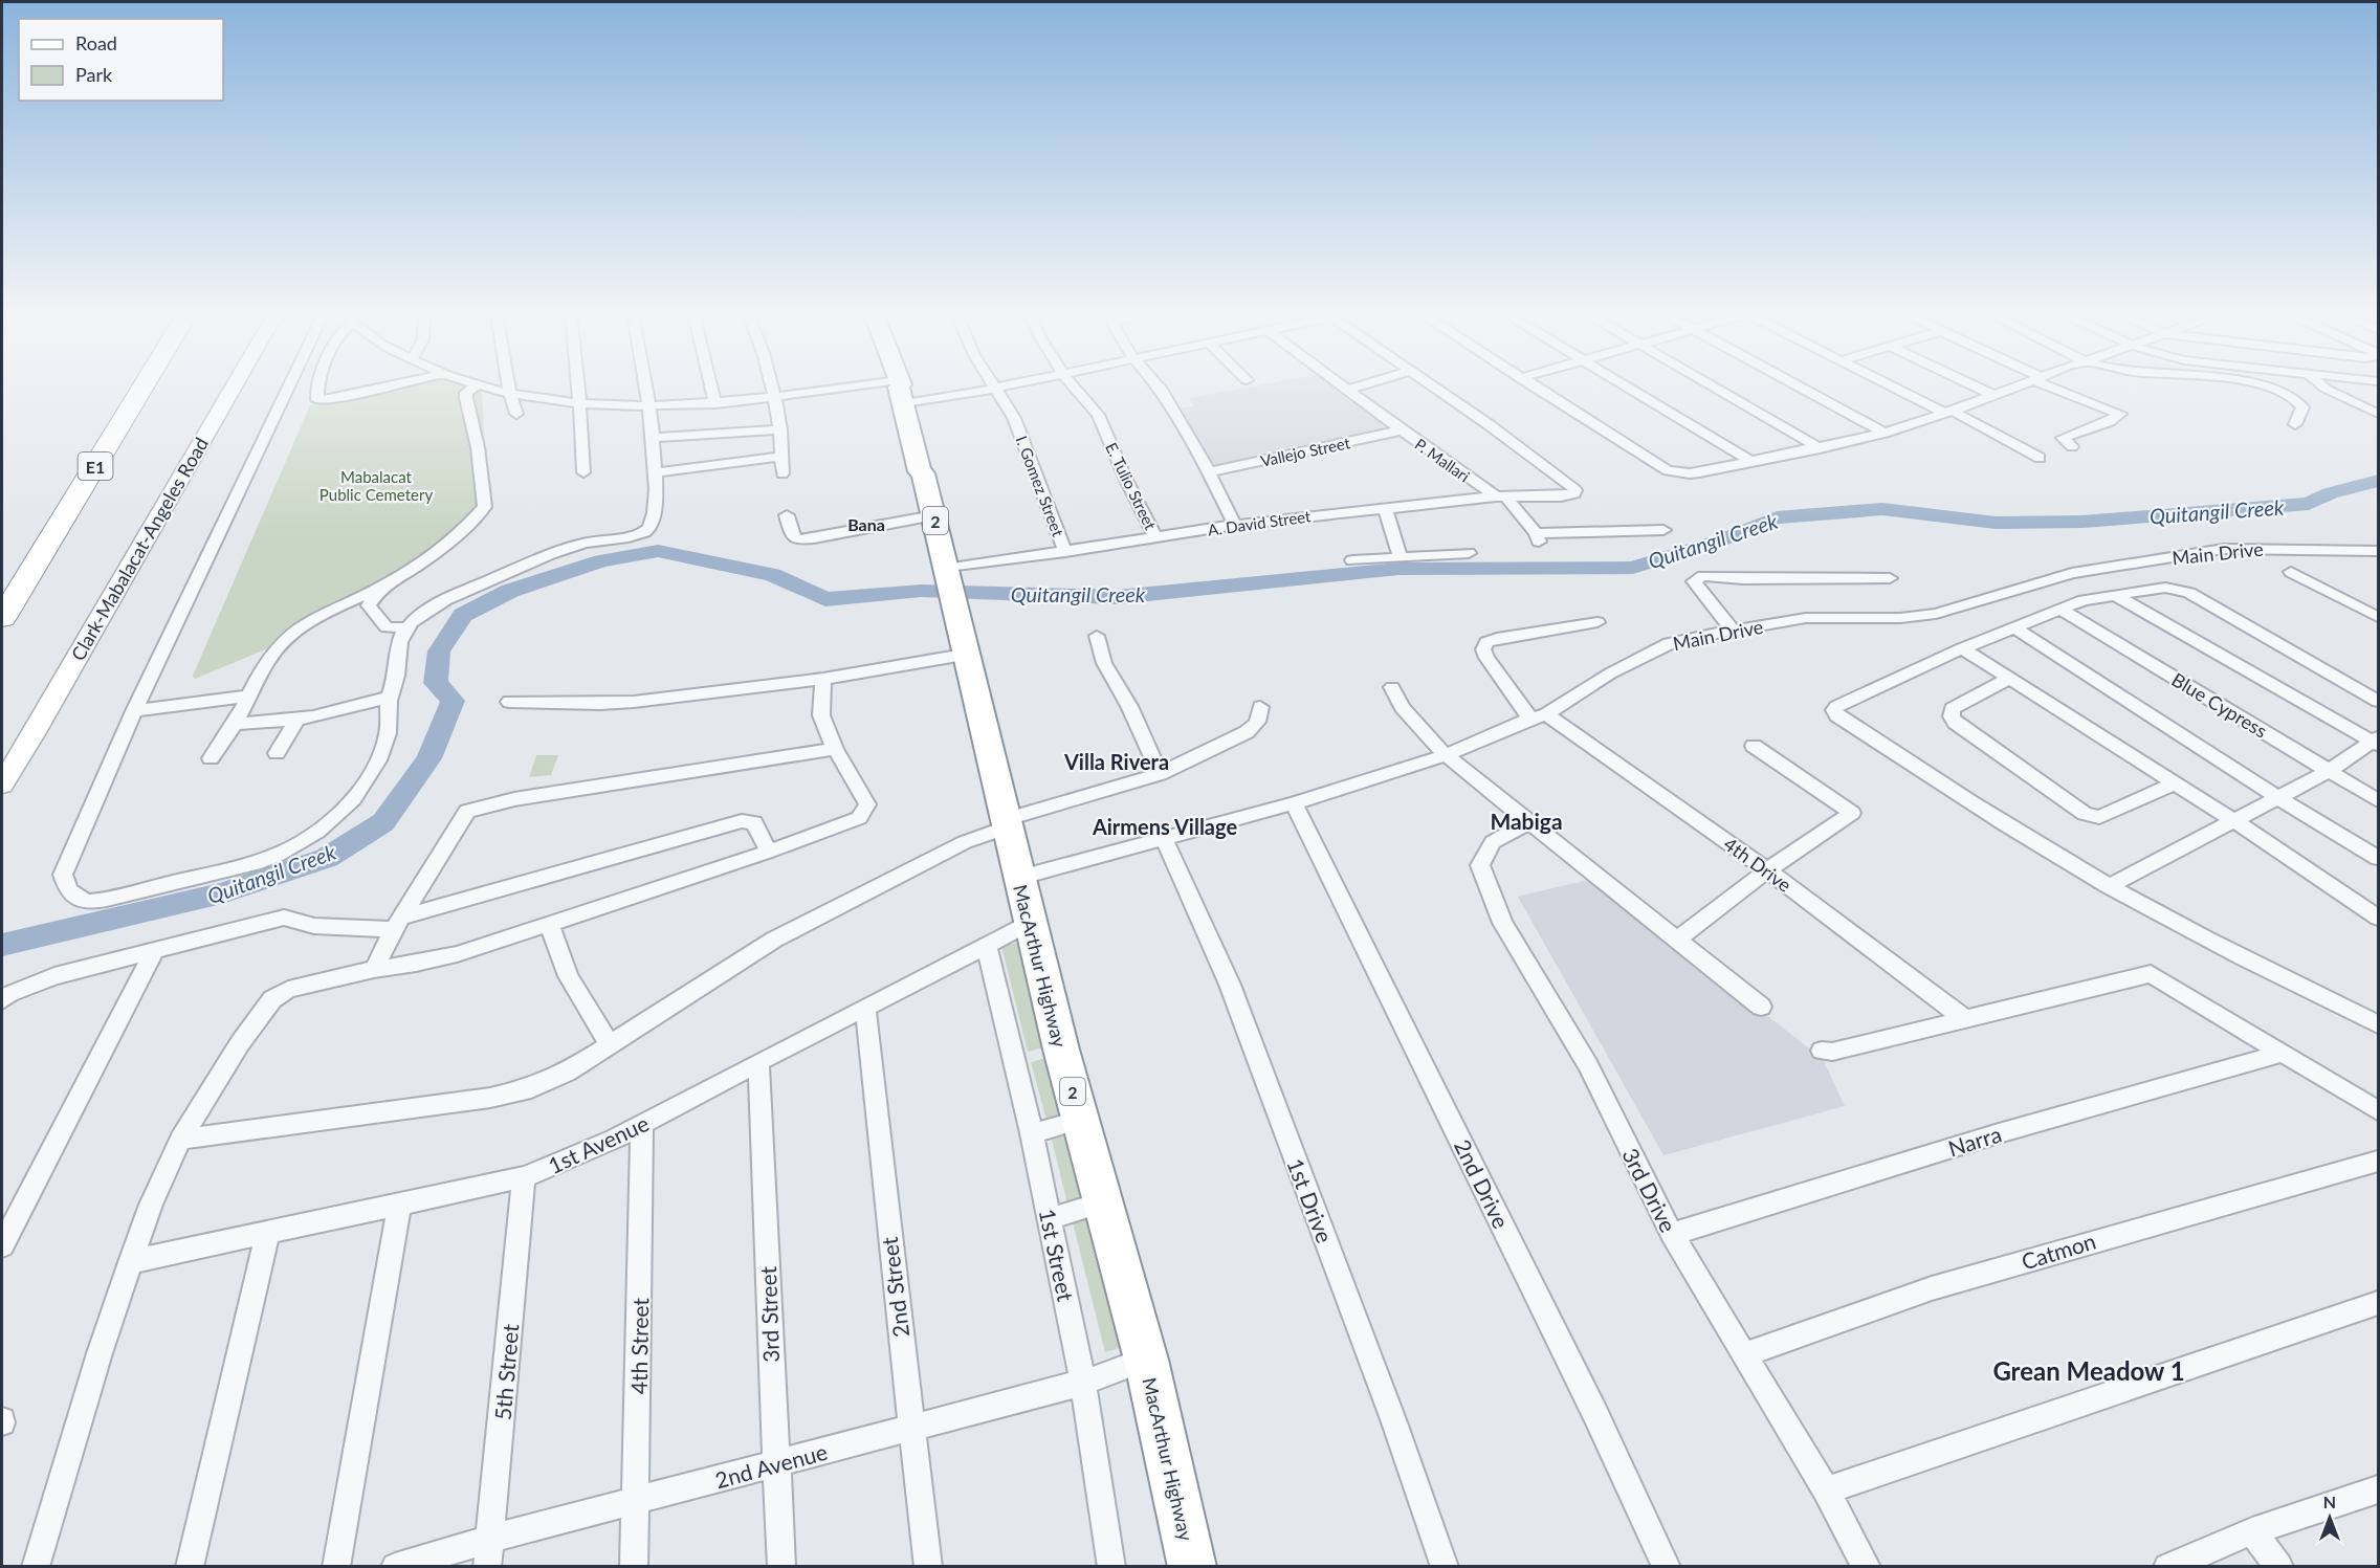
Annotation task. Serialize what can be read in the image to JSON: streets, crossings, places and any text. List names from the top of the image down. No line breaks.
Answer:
{"streets":{"highway":["E1","2","MacArthur Highway"],"main road":["Clark-Mabalacat-Angeles Road"],"street":["Vallejo Street","P. Mallari","I. Gomez Street","E. Tulio Street","A. David Street","Main Drive","Blue Cypress","4th Drive","Narra","1st Avenue","2nd Drive","3rd Drive","1st Drive","Catmon","1st Street","2nd Street","3rd Street","4th Street","5th Street","2nd Avenue"]},"crossings":[["Vallejo Street","P. Mallari"],["P. Mallari","A. David Street"],["I. Gomez Street","A. David Street"],["E. Tulio Street","A. David Street"],["A. David Street","MacArthur Highway"],["Main Drive","4th Drive"],["Main Drive","MacArthur Highway"],["Main Drive","2nd Drive"],["Main Drive","1st Drive"],["MacArthur Highway","1st Avenue"],["MacArthur Highway","2nd Avenue"],["Narra","3rd Drive"],["1st Avenue","1st Street"],["1st Avenue","2nd Street"],["1st Avenue","3rd Street"],["1st Avenue","4th Street"],["1st Avenue","5th Street"],["3rd Drive","Catmon"],["1st Street","2nd Avenue"],["2nd Street","2nd Avenue"],["3rd Street","2nd Avenue"],["4th Street","2nd Avenue"],["5th Street","2nd Avenue"]],"districts":["Bana","Villa Rivera","Mabiga","Airmens Village","Grean Meadow 1"],"water":["Quitangil Creek"],"parks":["Mabalacat Public Cemetery"],"legend":["Road","Park"],"north":"top"}
